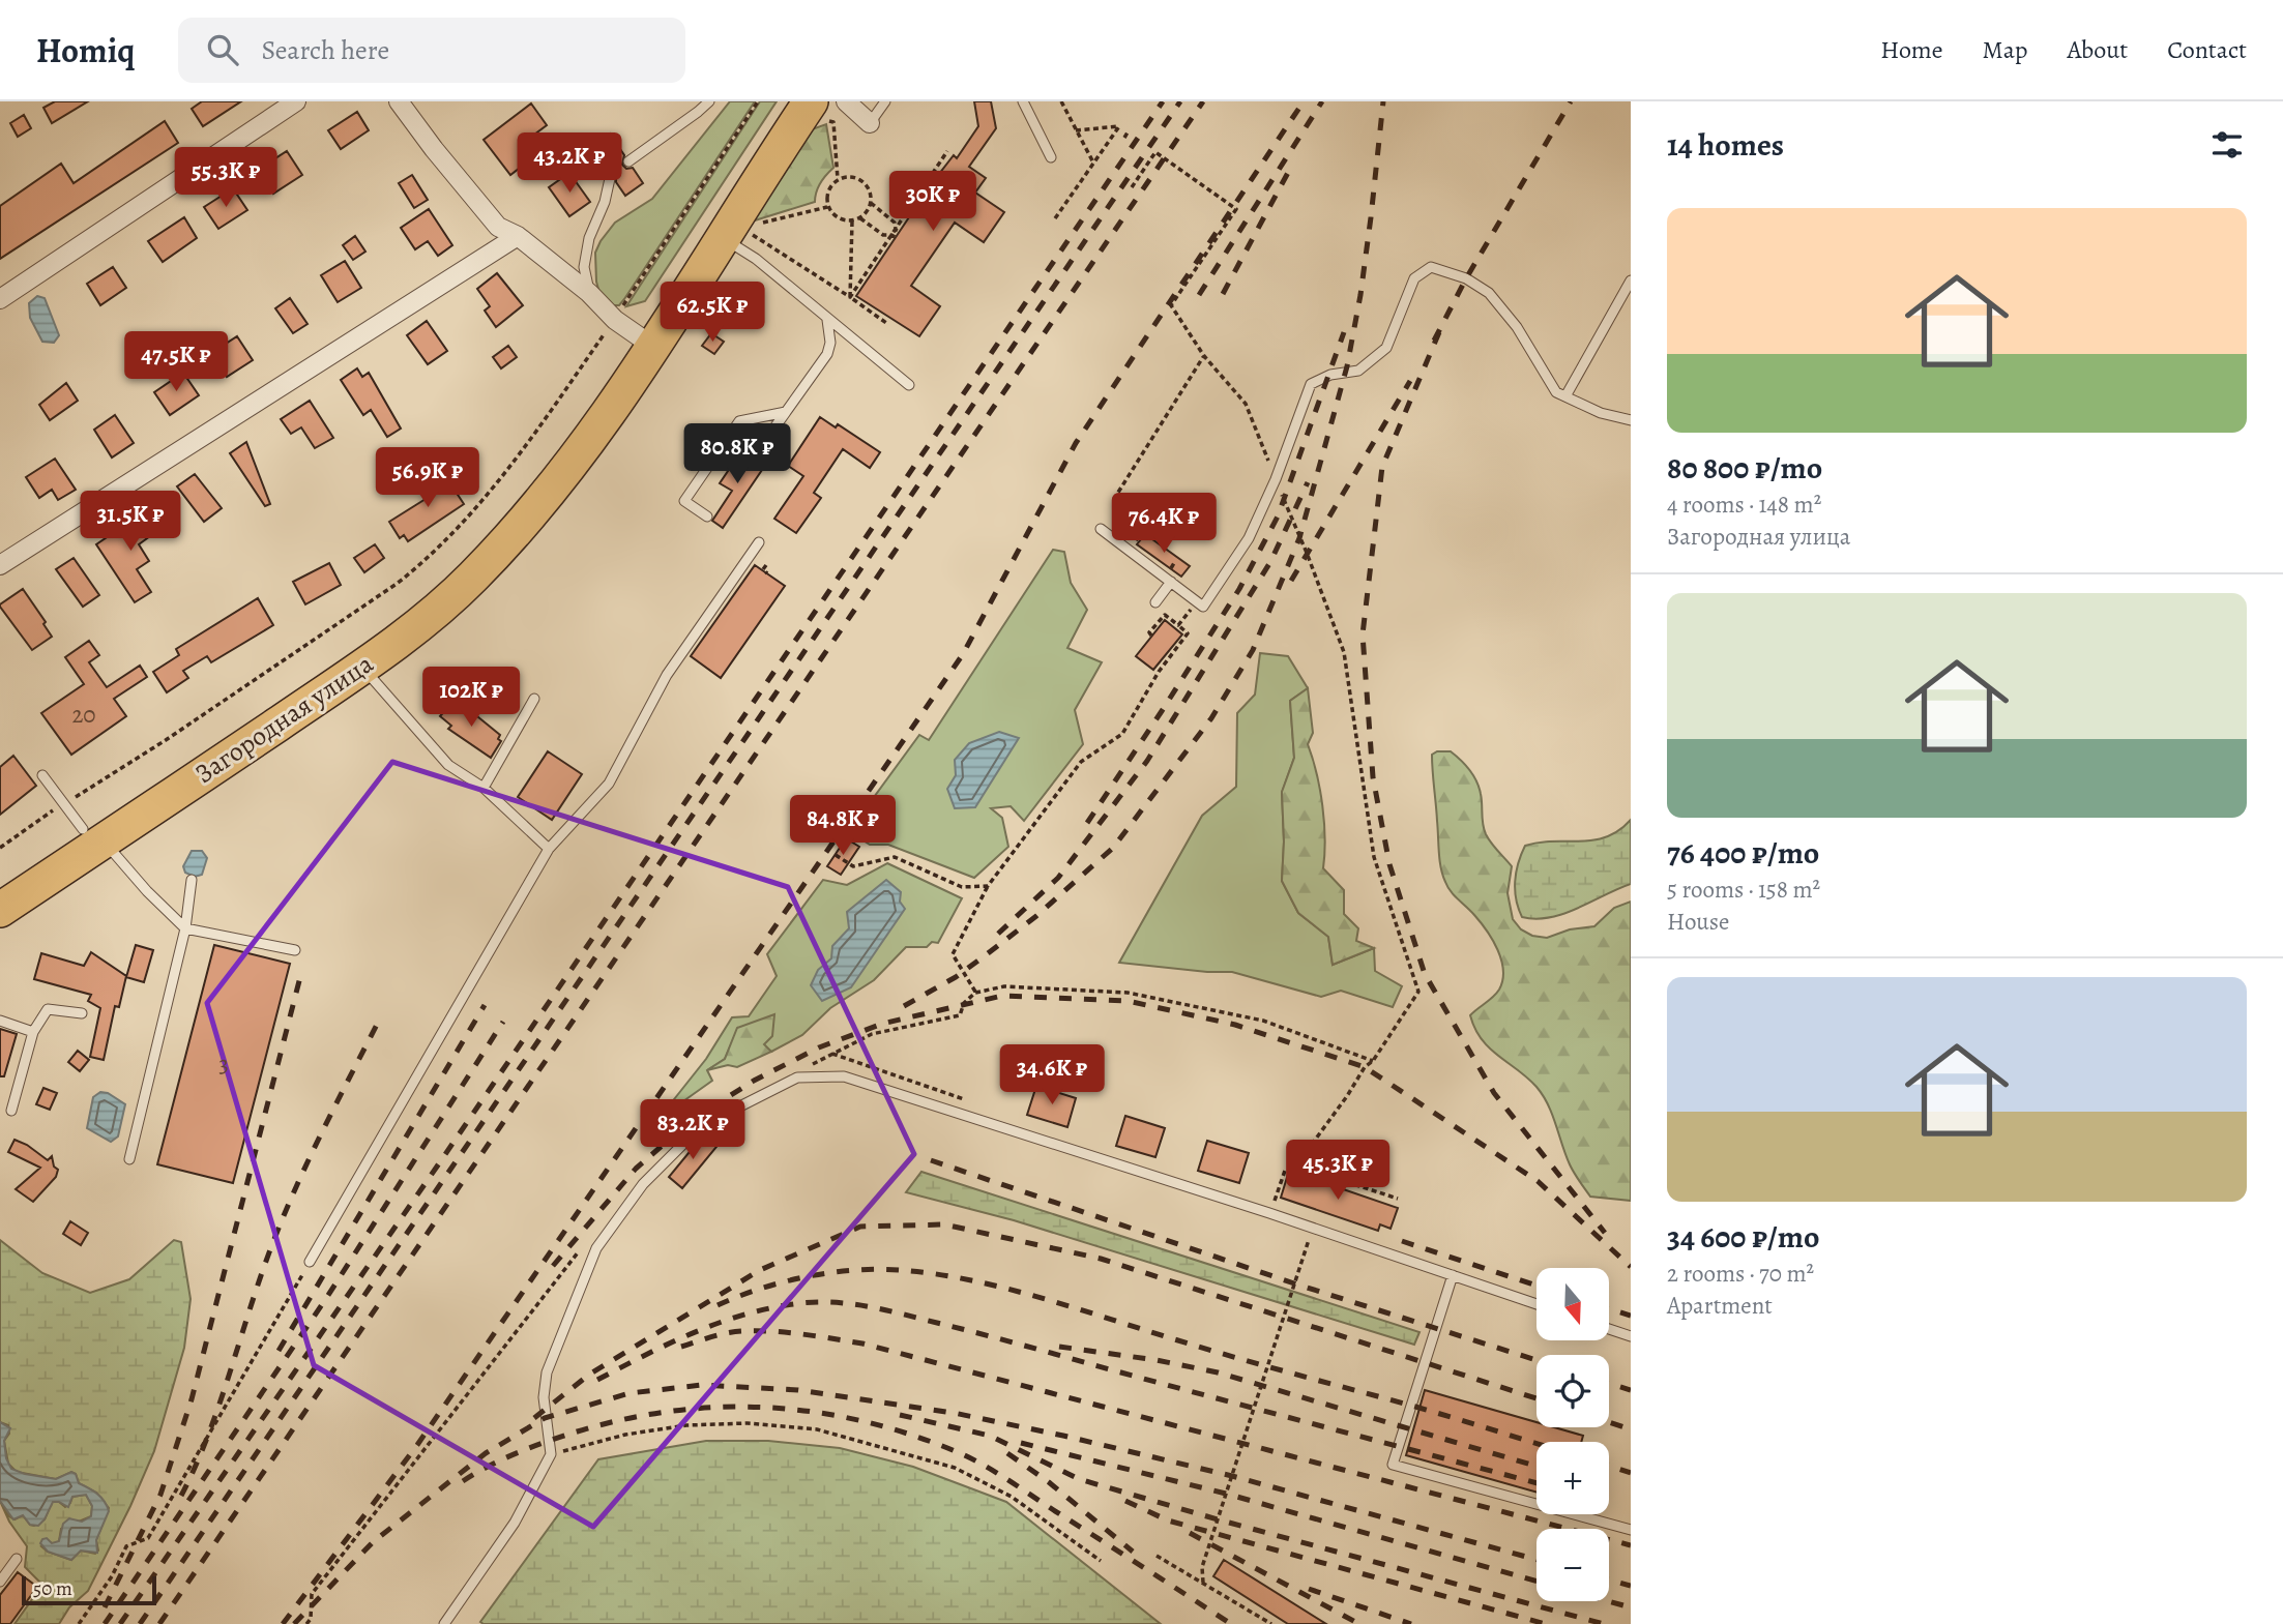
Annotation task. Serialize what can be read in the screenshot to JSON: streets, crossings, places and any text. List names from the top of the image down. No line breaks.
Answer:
{"streets":{"highway":["Загородная улица"]},"house_numbers":["20","3"],"scale_bar":"50 m","north":"bottom","page":{"header":"Homiq","search":"Search here","nav":["Home","Map","About","Contact"],"heading":"14 homes","price":["43.2K ₽","55.3K ₽","30K ₽","62.5K ₽","47.5K ₽","80.8K ₽","56.9K ₽","31.5K ₽","76.4K ₽","102K ₽","84.8K ₽","34.6K ₽","83.2K ₽","45.3K ₽"],"list":[{"name":"80 800 ₽/mo","note":"4 rooms · 148 m² · Загородная улица"},{"name":"76 400 ₽/mo","note":"5 rooms · 158 m² · House"},{"name":"34 600 ₽/mo","note":"2 rooms · 70 m² · Apartment"}],"map_buttons":["+","−"],"scale":"50 m"}}
